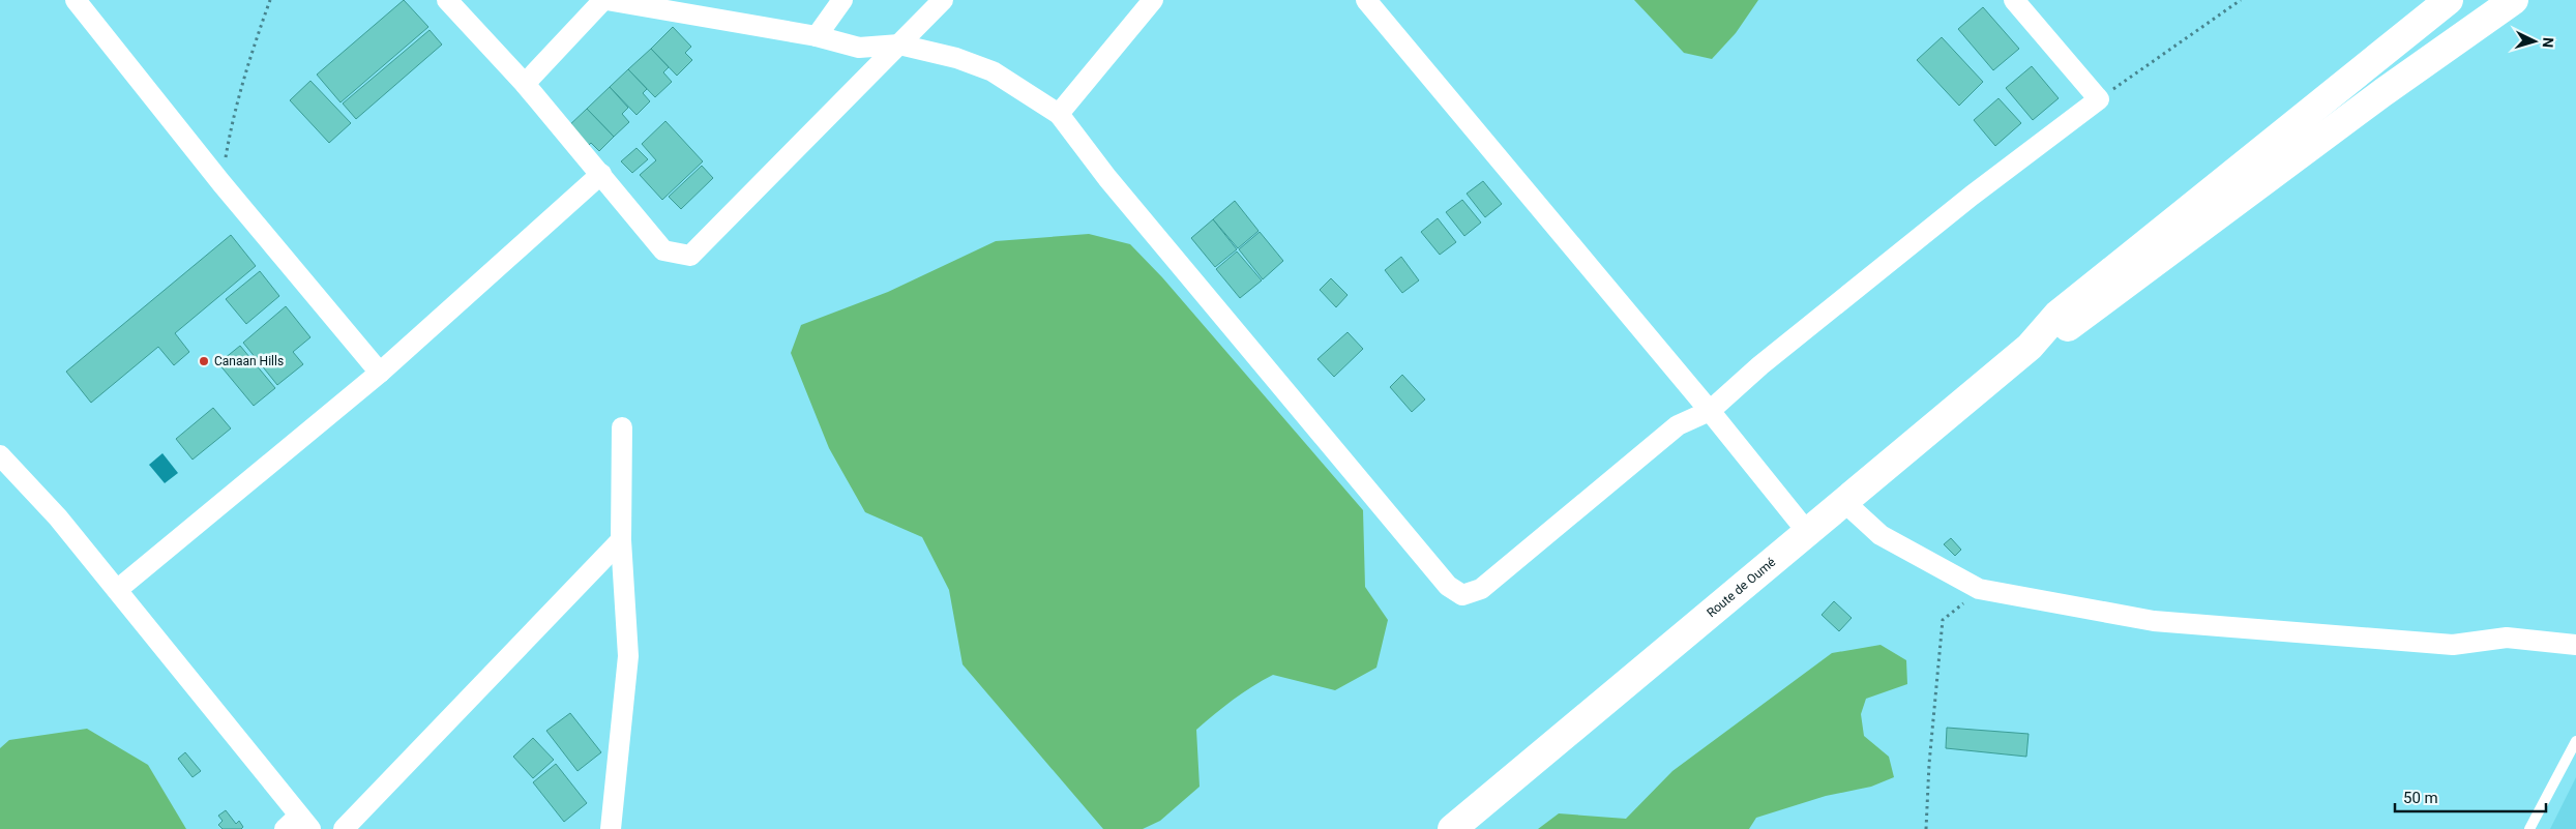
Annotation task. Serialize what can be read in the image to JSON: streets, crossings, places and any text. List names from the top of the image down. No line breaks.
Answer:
{"streets":{"main road":["Route de Oumé"]},"places":["Canaan Hills"],"scale_bar":"50 m","north":"right"}
